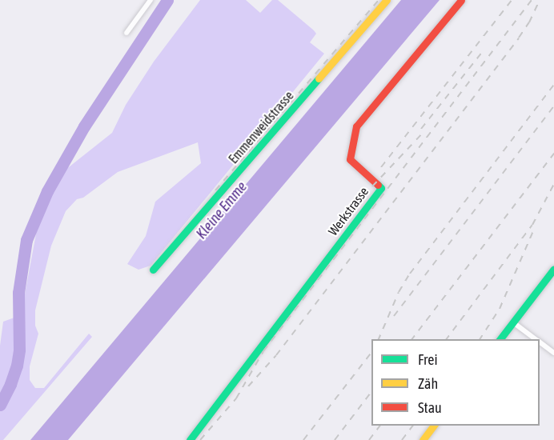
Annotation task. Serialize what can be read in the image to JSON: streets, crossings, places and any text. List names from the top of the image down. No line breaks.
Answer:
{"streets":{"street":["Emmenweidstrasse","Werkstrasse"]},"water":["Kleine Emme"],"legend":["Frei","Zäh","Stau"]}
